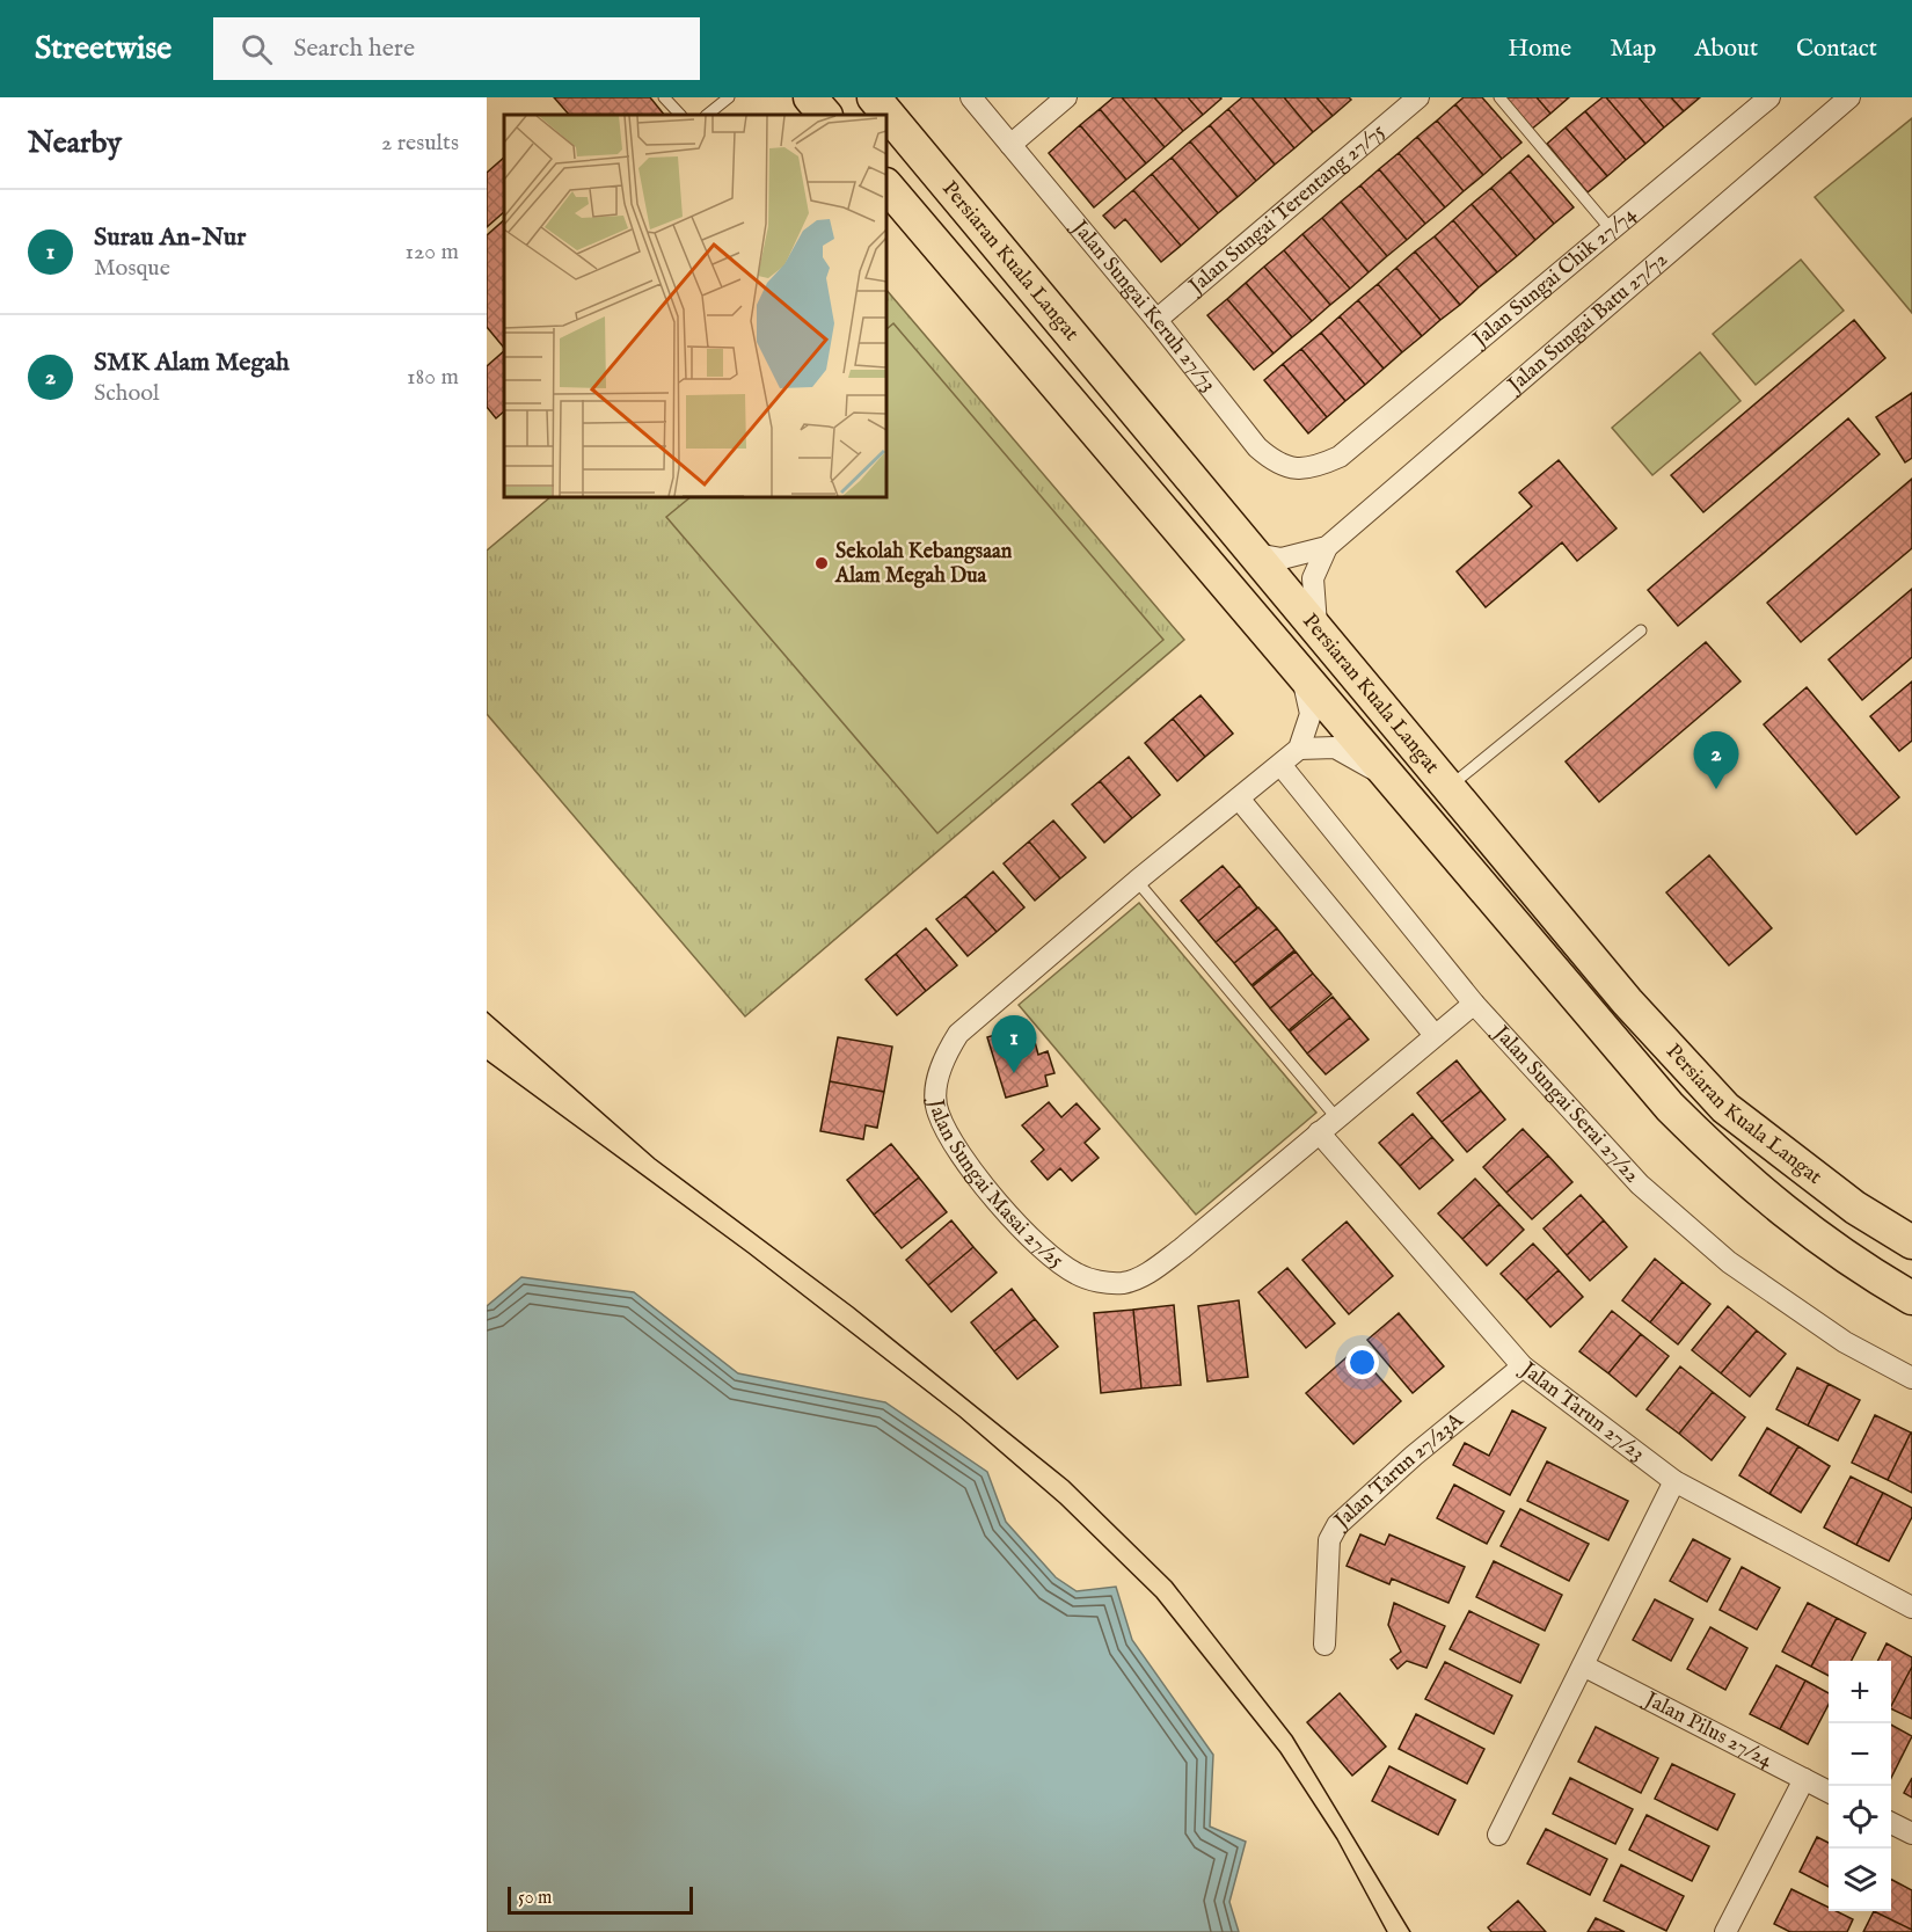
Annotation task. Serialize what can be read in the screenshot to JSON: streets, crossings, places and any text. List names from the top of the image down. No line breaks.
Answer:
{"streets":{"main road":["Persiaran Kuala Langat"],"street":["Jalan Sungai Terentang 27/75","Jalan Sungai Chik 27/74","Jalan Sungai Keruh 27/73","Jalan Sungai Batu 27/72","Jalan Sungai Serai 27/22","Jalan Sungai Masai 27/25","Jalan Tarun 27/23","Jalan Tarun 27/23A","Jalan Pilus 27/24"]},"crossings":[["Jalan Sungai Terentang 27/75","Jalan Sungai Keruh 27/73"],["Persiaran Kuala Langat","Jalan Sungai Masai 27/25"],["Jalan Sungai Chik 27/74","Jalan Sungai Keruh 27/73"],["Jalan Sungai Serai 27/22","Jalan Sungai Masai 27/25"],["Jalan Sungai Masai 27/25","Jalan Tarun 27/23"],["Jalan Tarun 27/23","Jalan Tarun 27/23A"]],"places":["Sekolah Kebangsaan Alam Megah Dua"],"scale_bar":"50 m","page":{"header":"Streetwise","search":"Search here","nav":["Home","Map","About","Contact"],"heading":["Nearby","2 results"],"list":[{"mark":"1","name":"Surau An-Nur","note":"Mosque","value":"120 m"},{"mark":"2","name":"SMK Alam Megah","note":"School","value":"180 m"}],"pins":["2","1"],"map_buttons":["+","−"],"scale":"50 m"}}
